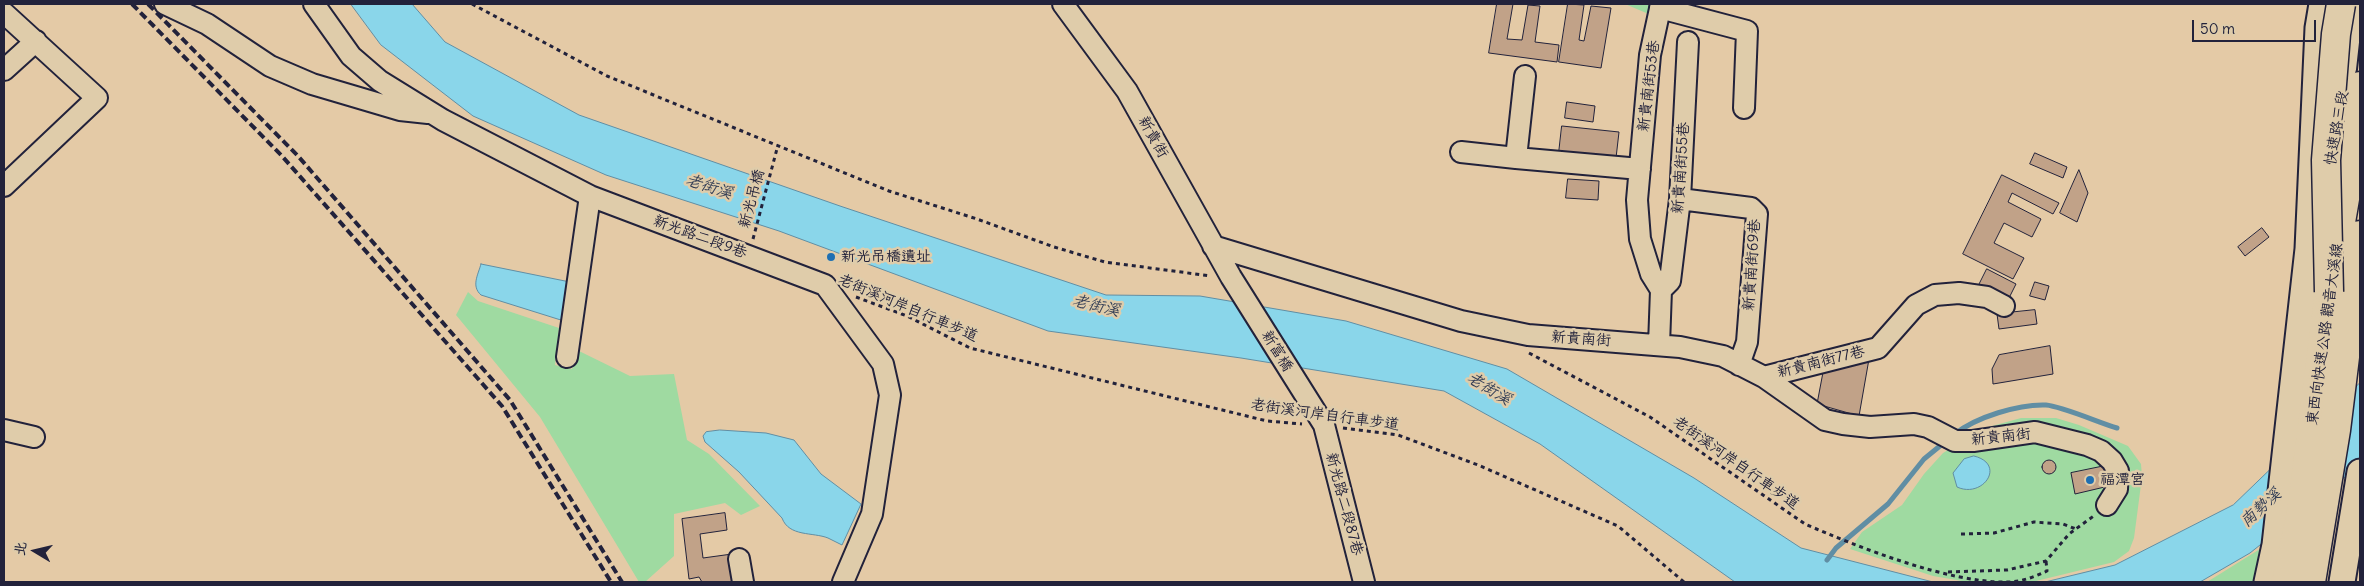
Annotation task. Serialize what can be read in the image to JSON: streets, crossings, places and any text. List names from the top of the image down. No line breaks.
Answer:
{"streets":{"highway":["東西向快速公路 觀音大溪線"],"main road":["快速路三段"],"street":["新貴南街53巷","新貴街","新貴南街55巷","新光路二段9巷","新貴南街69巷","新貴南街","新富橋","新貴南街77巷","新光路二段87巷"],"path":["新光吊橋","老街溪河岸自行車步道"]},"crossings":[["新貴南街53巷","新貴南街55巷"],["新貴街","新貴南街"],["新貴街","新富橋"],["新貴南街55巷","新貴南街69巷"],["新光路二段9巷","老街溪河岸自行車步道"],["新貴南街69巷","新貴南街"],["老街溪河岸自行車步道","新富橋"],["老街溪河岸自行車步道","新光路二段87巷"],["新貴南街","新貴南街77巷"],["新富橋","新光路二段87巷"]],"water":["老街溪","南勢溪"],"places":["新光吊橋遺址","福潭宮"],"scale_bar":"50 m","north":"left"}
